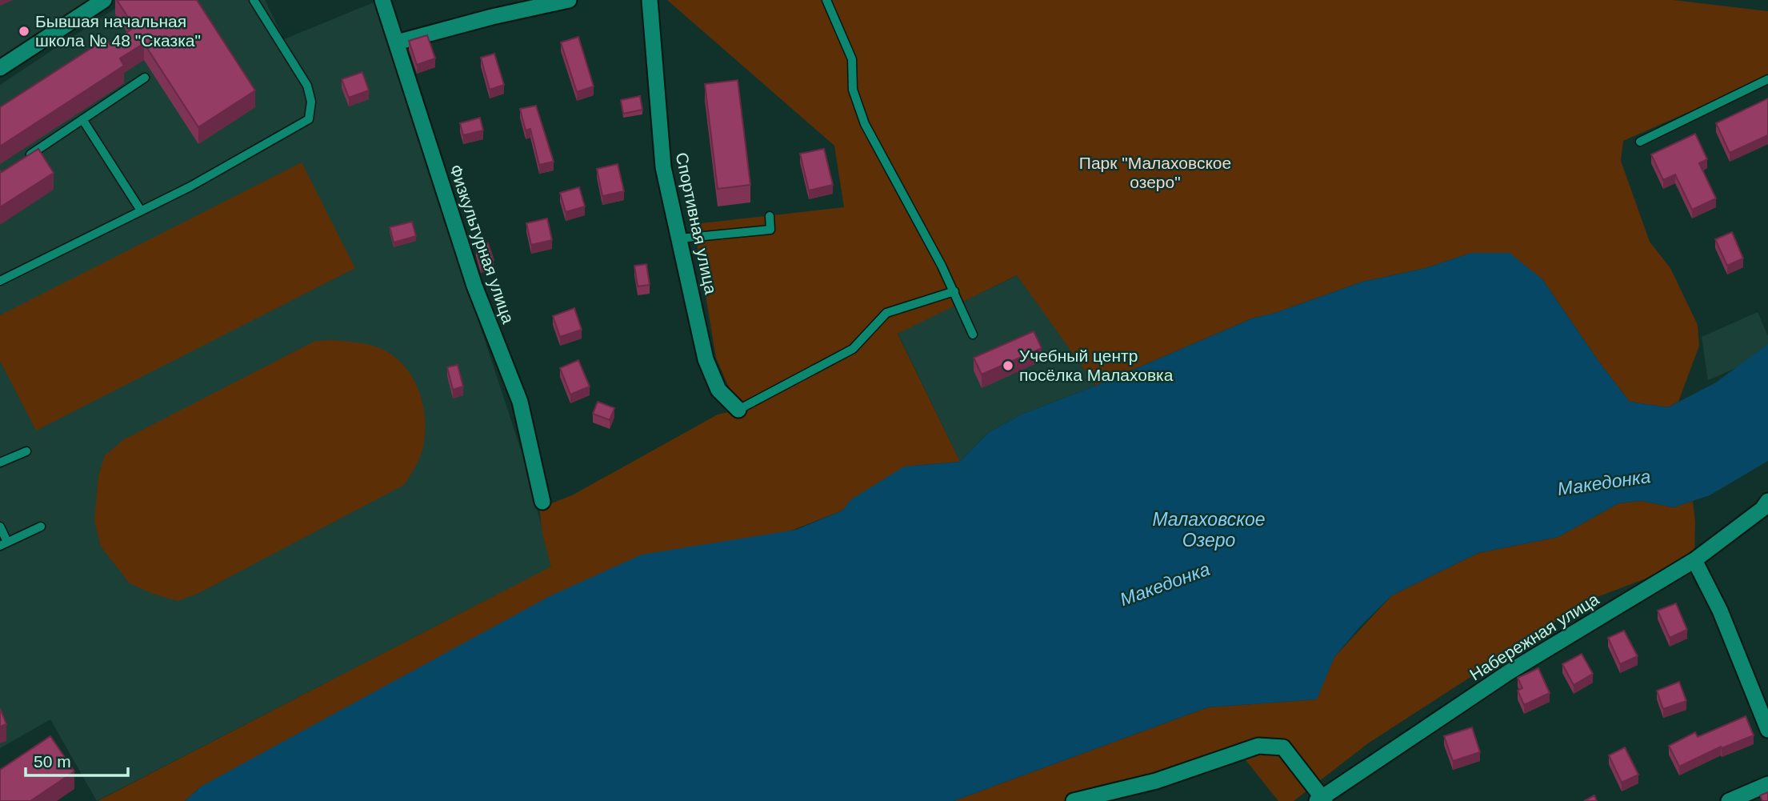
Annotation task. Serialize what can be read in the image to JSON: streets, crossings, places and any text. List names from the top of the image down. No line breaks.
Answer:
{"streets":{"street":["Спортивная улица","Физкультурная улица","Набережная улица"]},"water":["Македонка","Малаховское Озеро"],"parks":["Парк \"Малаховское озеро\""],"places":["Бывшая начальная школа № 48 \"Сказка\"","Учебный центр посёлка Малаховка"],"scale_bar":"50 m"}
